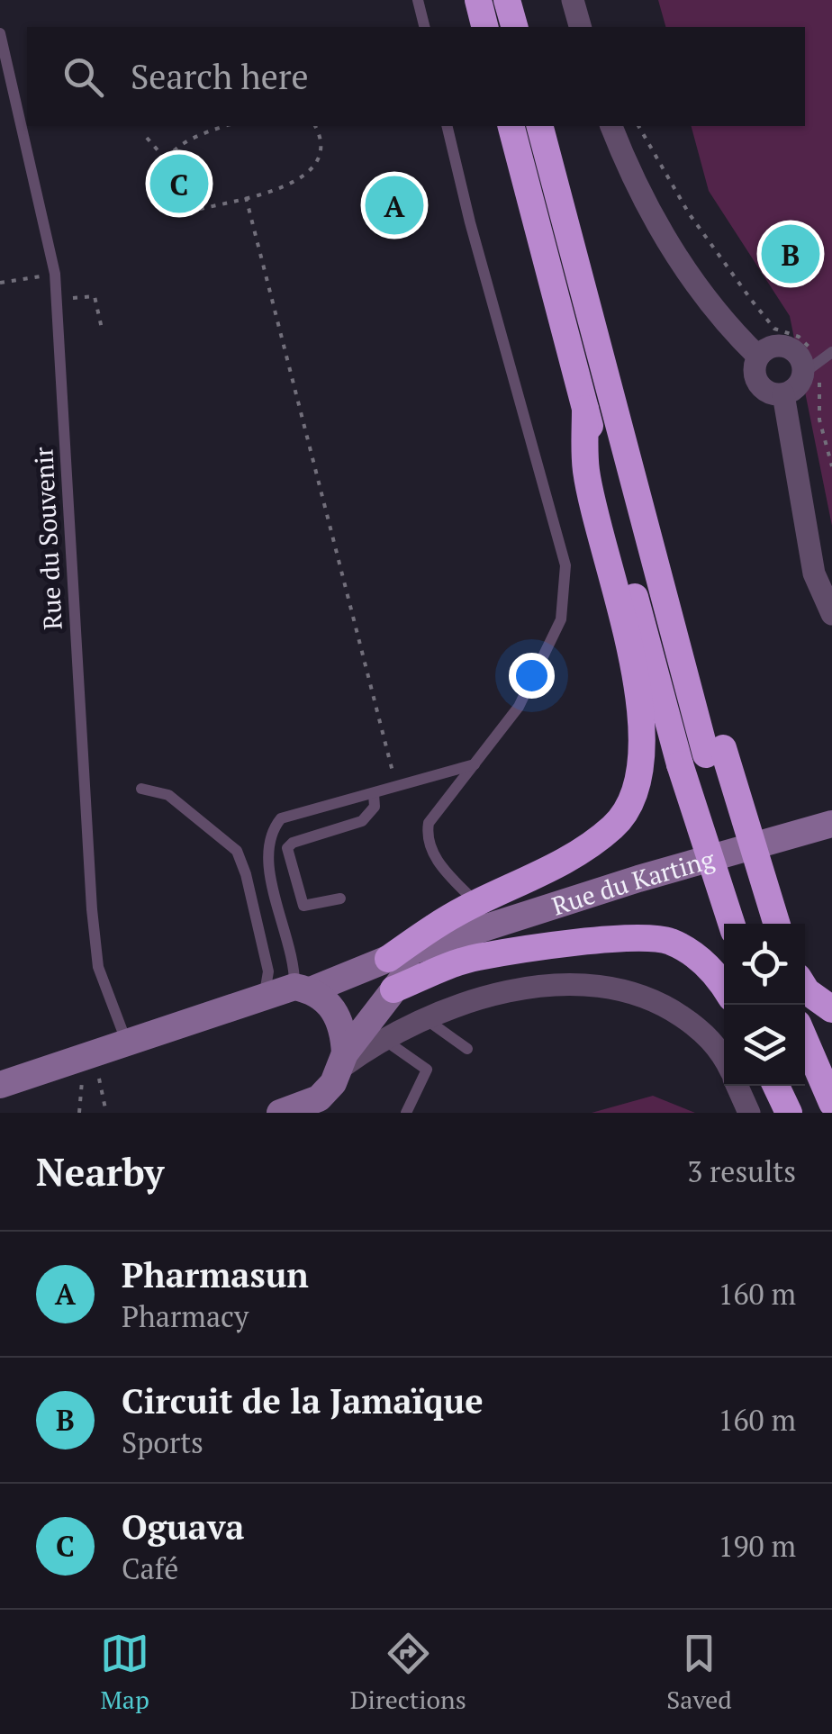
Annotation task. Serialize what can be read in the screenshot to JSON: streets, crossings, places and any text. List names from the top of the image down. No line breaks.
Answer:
{"streets":{"main road":["Rue du Karting"],"lane":["Rue du Souvenir"]},"crossings":[["Rue du Souvenir","Rue du Karting"]],"page":{"search":"Search here","pins":["C","A","B"],"heading":["Nearby","3 results"],"list":[{"mark":"A","name":"Pharmasun","note":"Pharmacy","value":"160 m"},{"mark":"B","name":"Circuit de la Jamaïque","note":"Sports","value":"160 m"},{"mark":"C","name":"Oguava","note":"Café","value":"190 m"}],"nav":["Map","Directions","Saved"]}}
